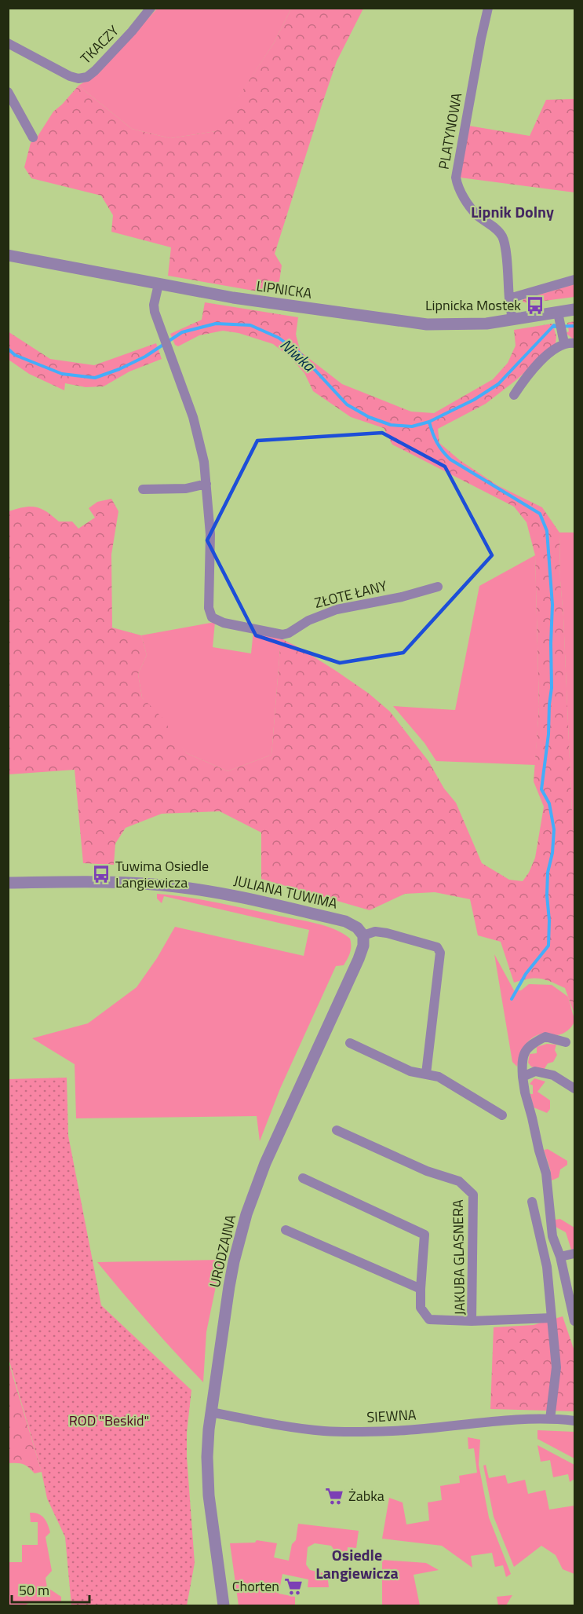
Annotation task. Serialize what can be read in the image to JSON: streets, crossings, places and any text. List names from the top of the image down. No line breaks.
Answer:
{"streets":{"street":["TKACZY","PLATYNOWA","LIPNICKA","ZŁOTE ŁANY","JULIANA TUWIMA","URODZAJNA","JAKUBA GLASNERA","SIEWNA"]},"crossings":[["PLATYNOWA","LIPNICKA"],["LIPNICKA","ZŁOTE ŁANY"],["JULIANA TUWIMA","URODZAJNA"],["URODZAJNA","SIEWNA"]],"districts":["Lipnik Dolny","Osiedle Langiewicza"],"water":["Niwka"],"parks":["ROD \"Beskid\""],"places":{"bus stop":["Lipnicka Mostek","Tuwima Osiedle Langiewicza"],"supermarket":["Żabka","Chorten"]},"scale_bar":"50 m"}
